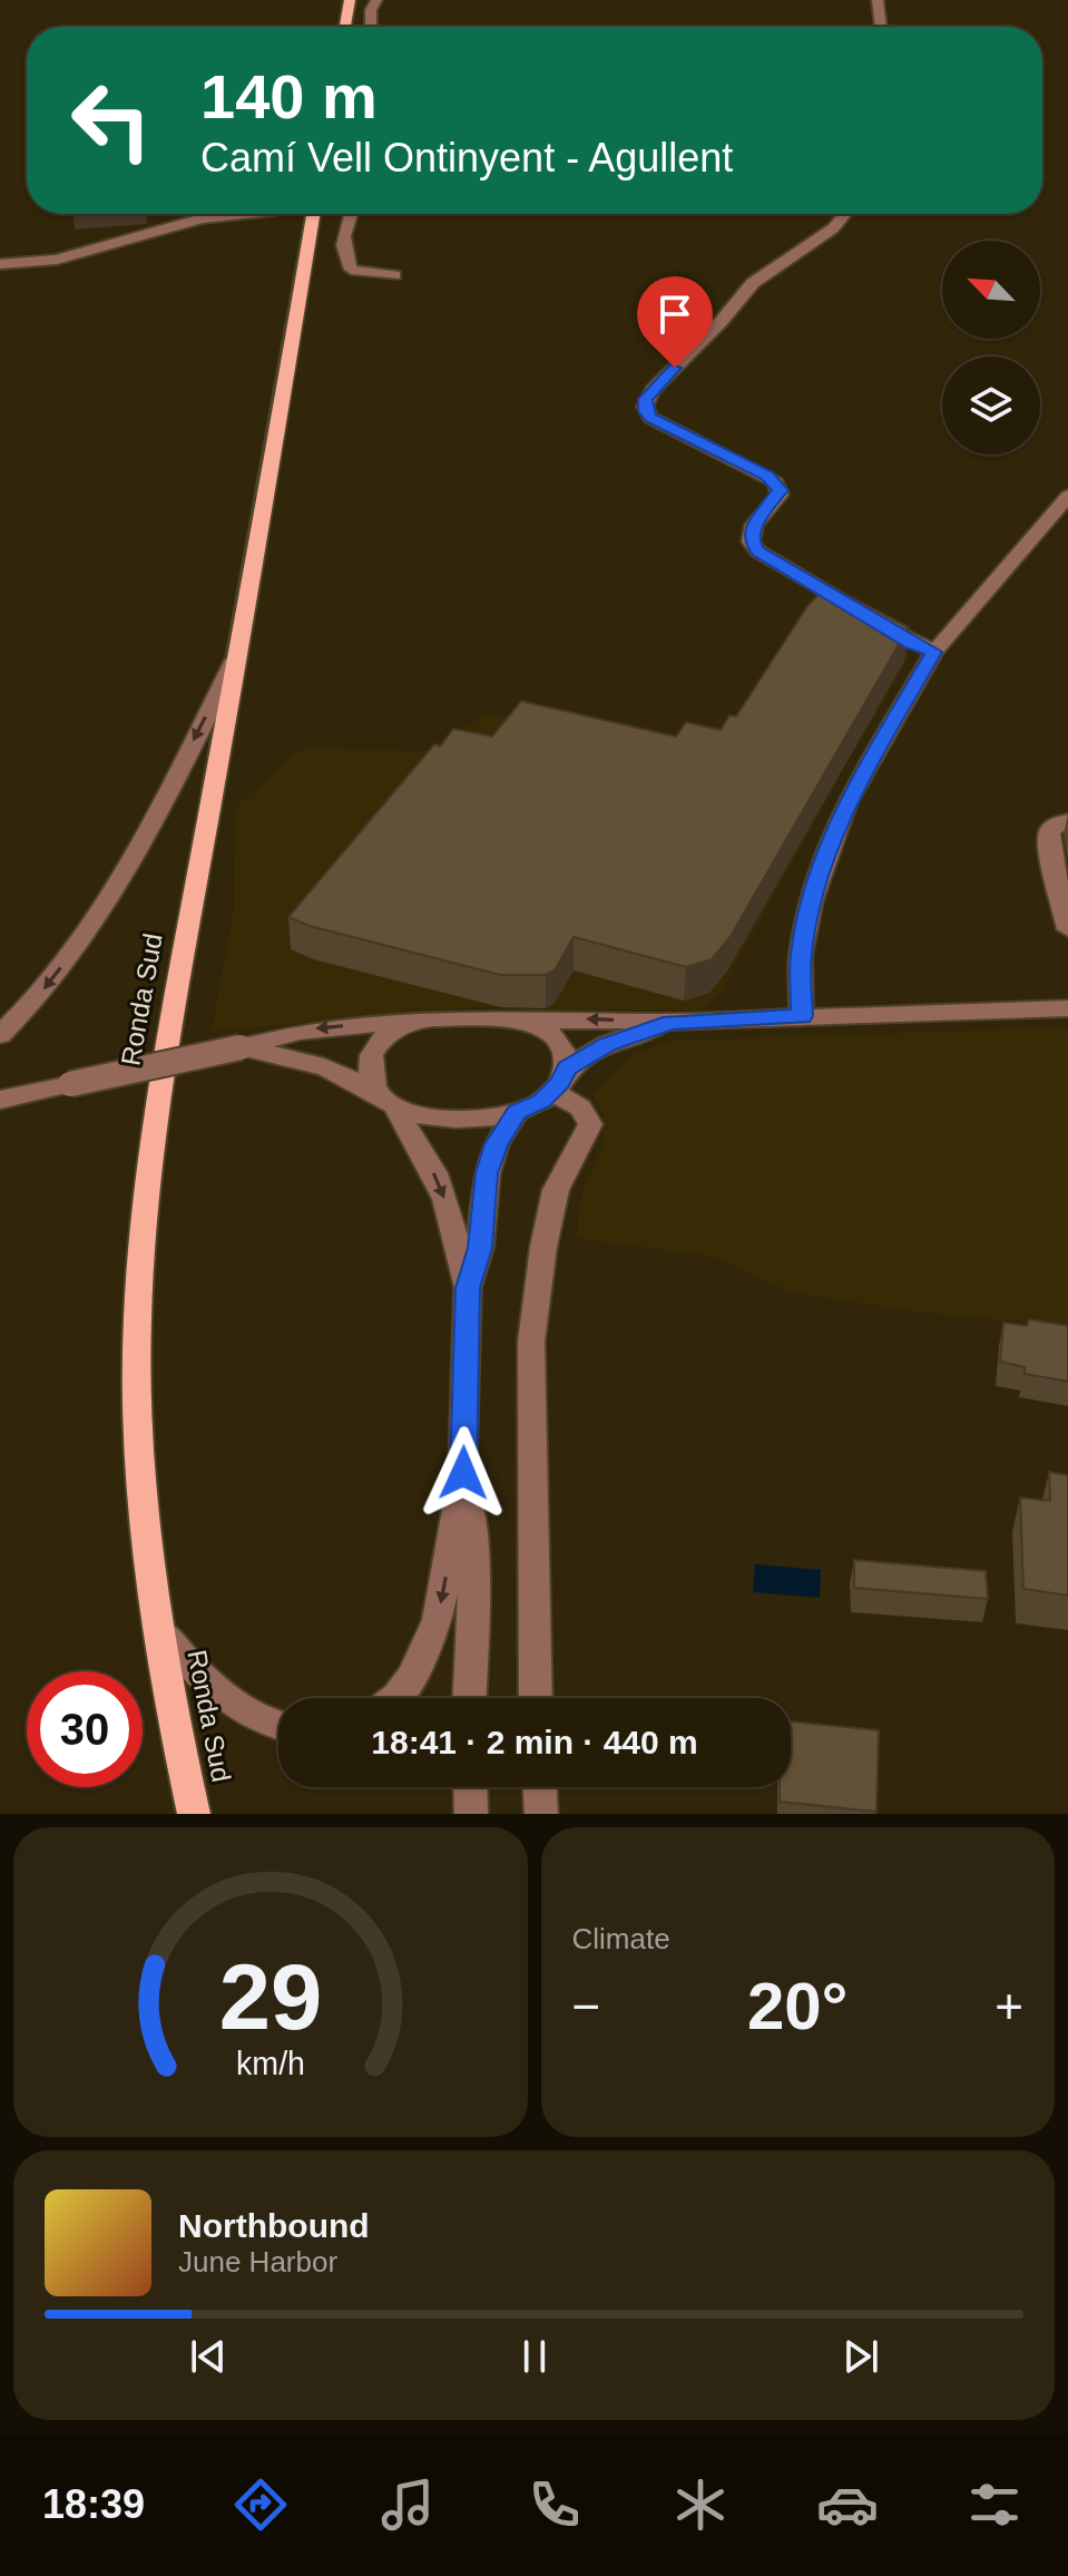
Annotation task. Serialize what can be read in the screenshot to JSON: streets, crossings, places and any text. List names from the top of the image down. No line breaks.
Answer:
{"streets":{"main road":["Ronda Sud"]},"north":"top left","page":{"turn":["140 m","Camí Vell Ontinyent - Agullent"],"limit":"30","trip":"18:41 · 2 min · 440 m","tile":"Climate","heat":["−","20°","+"],"song":["Northbound","June Harbor"],"tabs":"18:39","gauge":["29","km/h"]}}
